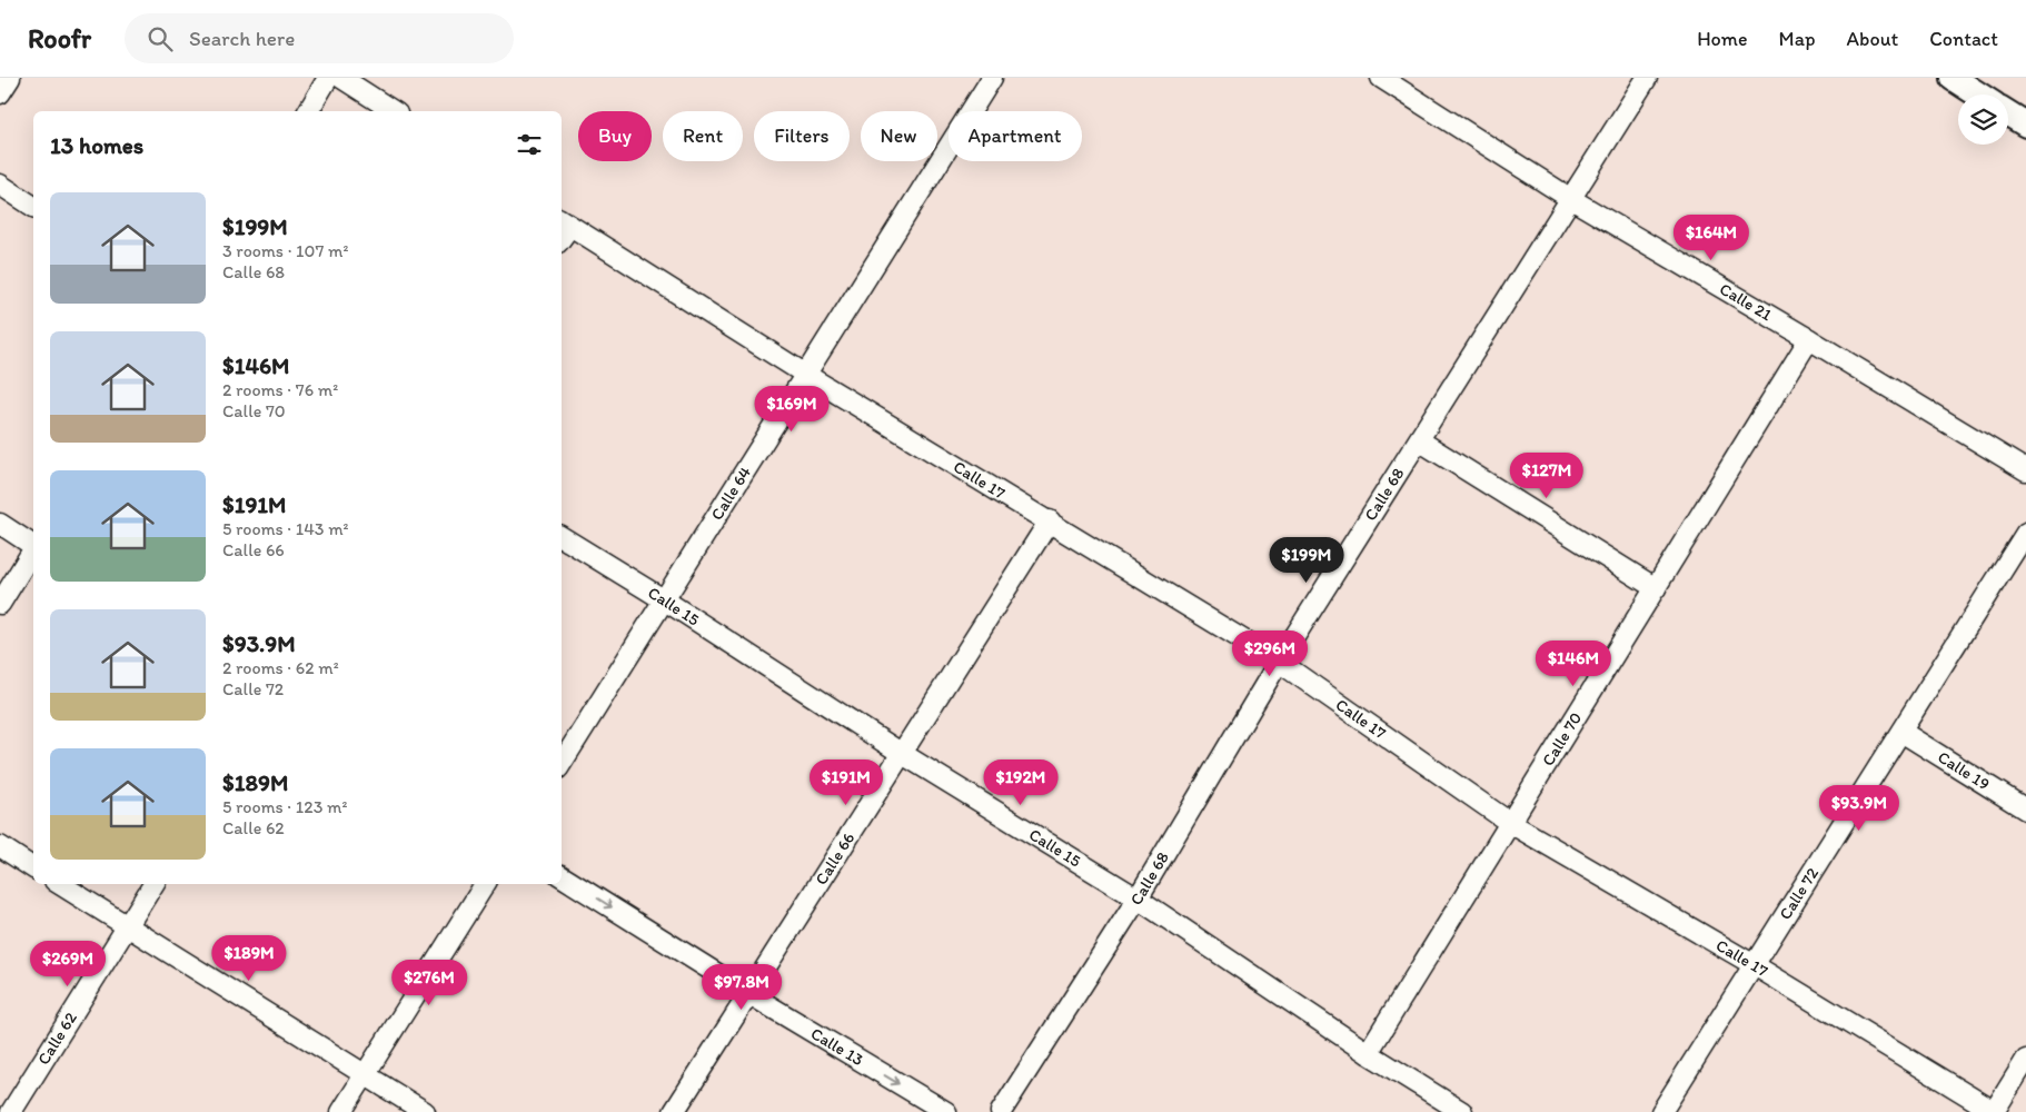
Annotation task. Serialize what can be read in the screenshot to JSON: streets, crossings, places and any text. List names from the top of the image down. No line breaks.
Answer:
{"streets":{"street":["Calle 21","Calle 17","Calle 64","Calle 68","Calle 15","Calle 70","Calle 19","Calle 66","Calle 72","Calle 62","Calle 13"]},"crossings":[["Calle 21","Calle 68"],["Calle 21","Calle 70"],["Calle 17","Calle 64"],["Calle 17","Calle 68"],["Calle 17","Calle 70"],["Calle 17","Calle 66"],["Calle 17","Calle 72"],["Calle 64","Calle 15"],["Calle 68","Calle 15"],["Calle 15","Calle 70"],["Calle 15","Calle 66"],["Calle 19","Calle 72"],["Calle 66","Calle 13"]],"one_way":["Calle 13"],"page":{"header":"Roofr","search":"Search here","nav":["Home","Map","About","Contact"],"chip":["Buy","Rent","Filters","New","Apartment"],"heading":"13 homes","list":[{"name":"$199M","note":"3 rooms · 107 m² · Calle 68"},{"name":"$146M","note":"2 rooms · 76 m² · Calle 70"},{"name":"$191M","note":"5 rooms · 143 m² · Calle 66"},{"name":"$93.9M","note":"2 rooms · 62 m² · Calle 72"},{"name":"$189M","note":"5 rooms · 123 m² · Calle 62"}],"price":["$164M","$169M","$127M","$199M","$296M","$146M","$191M","$192M","$93.9M","$189M","$269M","$276M","$97.8M"]}}
